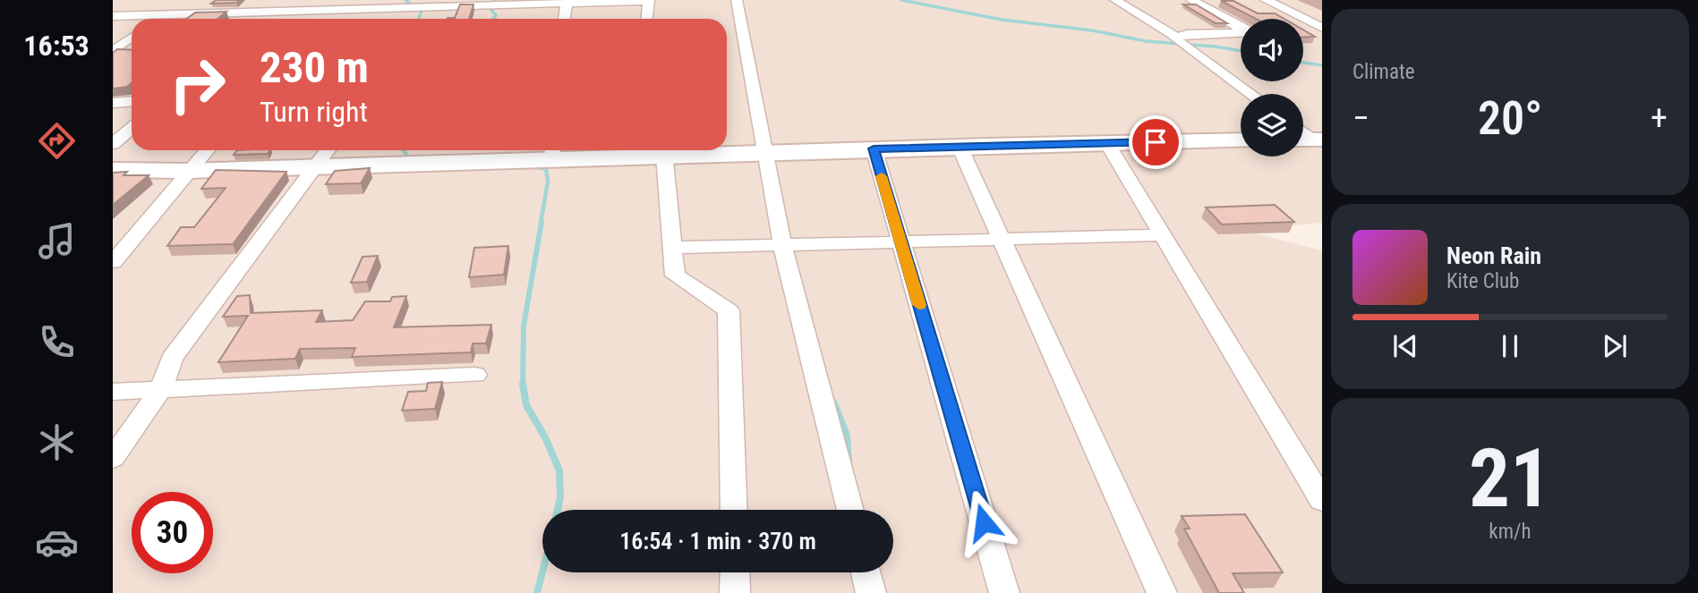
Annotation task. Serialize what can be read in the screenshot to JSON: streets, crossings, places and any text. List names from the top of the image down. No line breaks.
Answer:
{"page":{"tabs":"16:53","tile":["Climate",["21","km/h"]],"turn":["230 m","Turn right"],"heat":["−","20°","+"],"song":["Neon Rain","Kite Club"],"limit":"30","trip":"16:54 · 1 min · 370 m"}}
